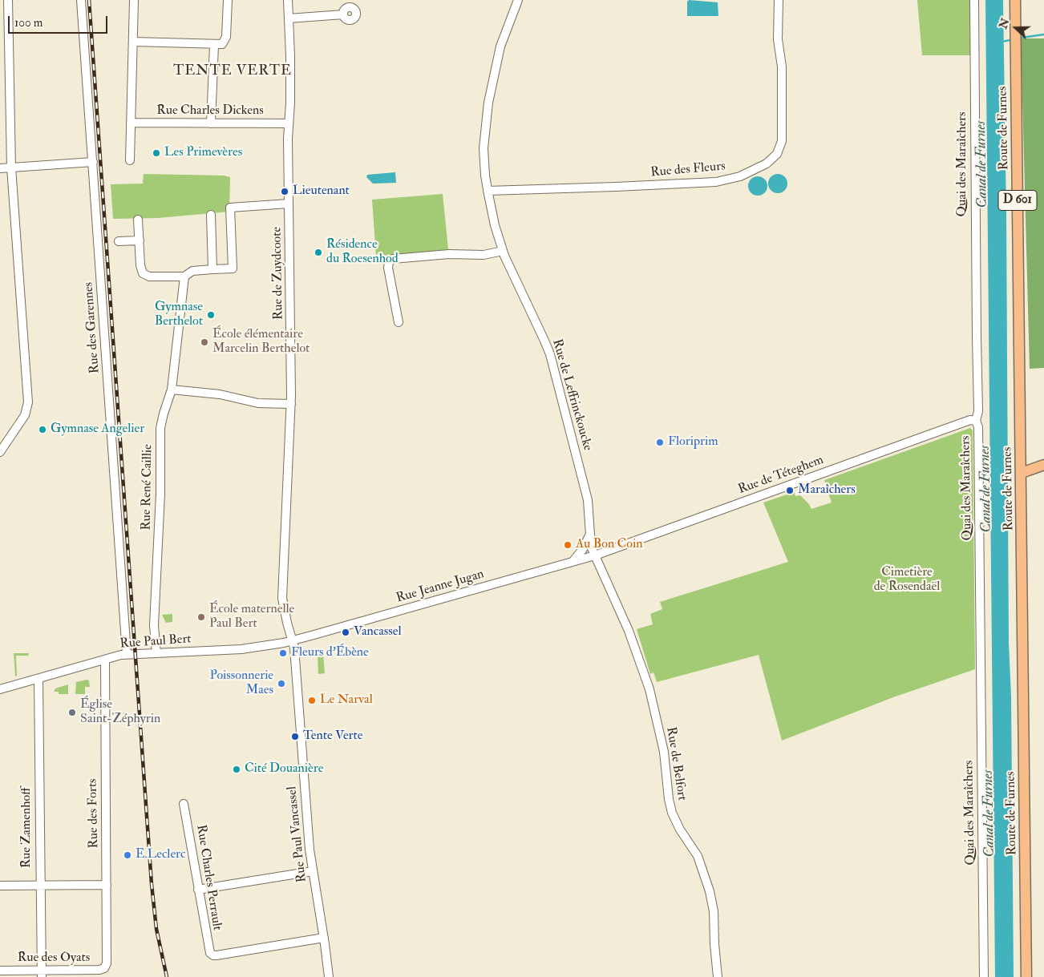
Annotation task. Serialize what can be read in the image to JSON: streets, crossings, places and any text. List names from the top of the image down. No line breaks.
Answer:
{"streets":{"main road":["Route de Furnes","D 601"],"street":["Rue Charles Dickens","Quai des Maraîchers","Rue des Fleurs","Rue de Zuydcoote","Rue des Garennes","Rue de Leffrinckoucke","Rue de Téteghem","Rue René Caillie","Rue Jeanne Jugan","Rue Paul Bert","Rue de Belfort","Rue des Forts","Rue Zamenhoff","Rue Paul Vancassel","Rue Charles Perrault","Rue des Oyats"]},"crossings":[["Rue Charles Dickens","Rue de Zuydcoote"],["Quai des Maraîchers","Rue de Téteghem"],["Rue des Fleurs","Rue de Leffrinckoucke"],["Rue de Zuydcoote","Rue Jeanne Jugan"],["Rue de Zuydcoote","Rue Paul Bert"],["Rue de Zuydcoote","Rue Paul Vancassel"],["Rue des Garennes","Rue Paul Bert"],["Rue de Leffrinckoucke","Rue de Téteghem"],["Rue de Leffrinckoucke","Rue Jeanne Jugan"],["Rue de Leffrinckoucke","Rue de Belfort"],["Rue de Téteghem","Rue Jeanne Jugan"],["Rue de Téteghem","Rue de Belfort"],["Rue René Caillie","Rue Paul Bert"],["Rue Jeanne Jugan","Rue Paul Bert"],["Rue Jeanne Jugan","Rue de Belfort"],["Rue Jeanne Jugan","Rue Paul Vancassel"],["Rue Paul Bert","Rue des Forts"],["Rue Paul Bert","Rue Zamenhoff"],["Rue Paul Bert","Rue Paul Vancassel"],["Rue des Forts","Rue des Oyats"],["Rue Zamenhoff","Rue des Oyats"],["Rue Paul Vancassel","Rue Charles Perrault"]],"districts":["TENTE VERTE"],"water":["Canal de Furnes"],"parks":["Cimetière de Rosendaël"],"places":["Les Primevères","Lieutenant","Résidence du Roesenhod","Gymnase Berthelot","École élémentaire Marcelin Berthelot","Gymnase Angelier","Floriprim","Maraîchers","Au Bon Coin","École maternelle Paul Bert","Vancassel","Fleurs d'Ébène","Poissonnerie Maes","Le Narval","Église Saint-Zéphyrin","Tente Verte","Cité Douanière","E.Leclerc"],"scale_bar":"100 m","north":"left"}
